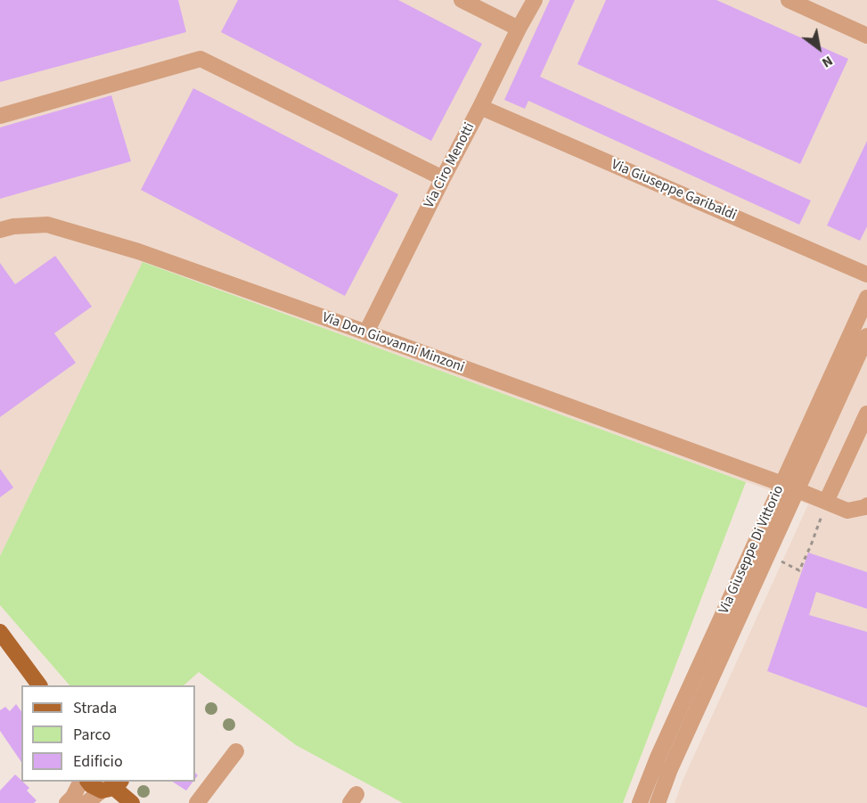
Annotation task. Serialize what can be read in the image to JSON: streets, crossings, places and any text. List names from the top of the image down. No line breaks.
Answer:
{"streets":{"street":["Via Ciro Menotti","Via Giuseppe Garibaldi","Via Don Giovanni Minzoni","Via Giuseppe Di Vittorio"]},"crossings":[["Via Ciro Menotti","Via Giuseppe Garibaldi"],["Via Ciro Menotti","Via Don Giovanni Minzoni"],["Via Don Giovanni Minzoni","Via Giuseppe Di Vittorio"]],"legend":["Strada","Parco","Edificio"],"north":"bottom right"}
